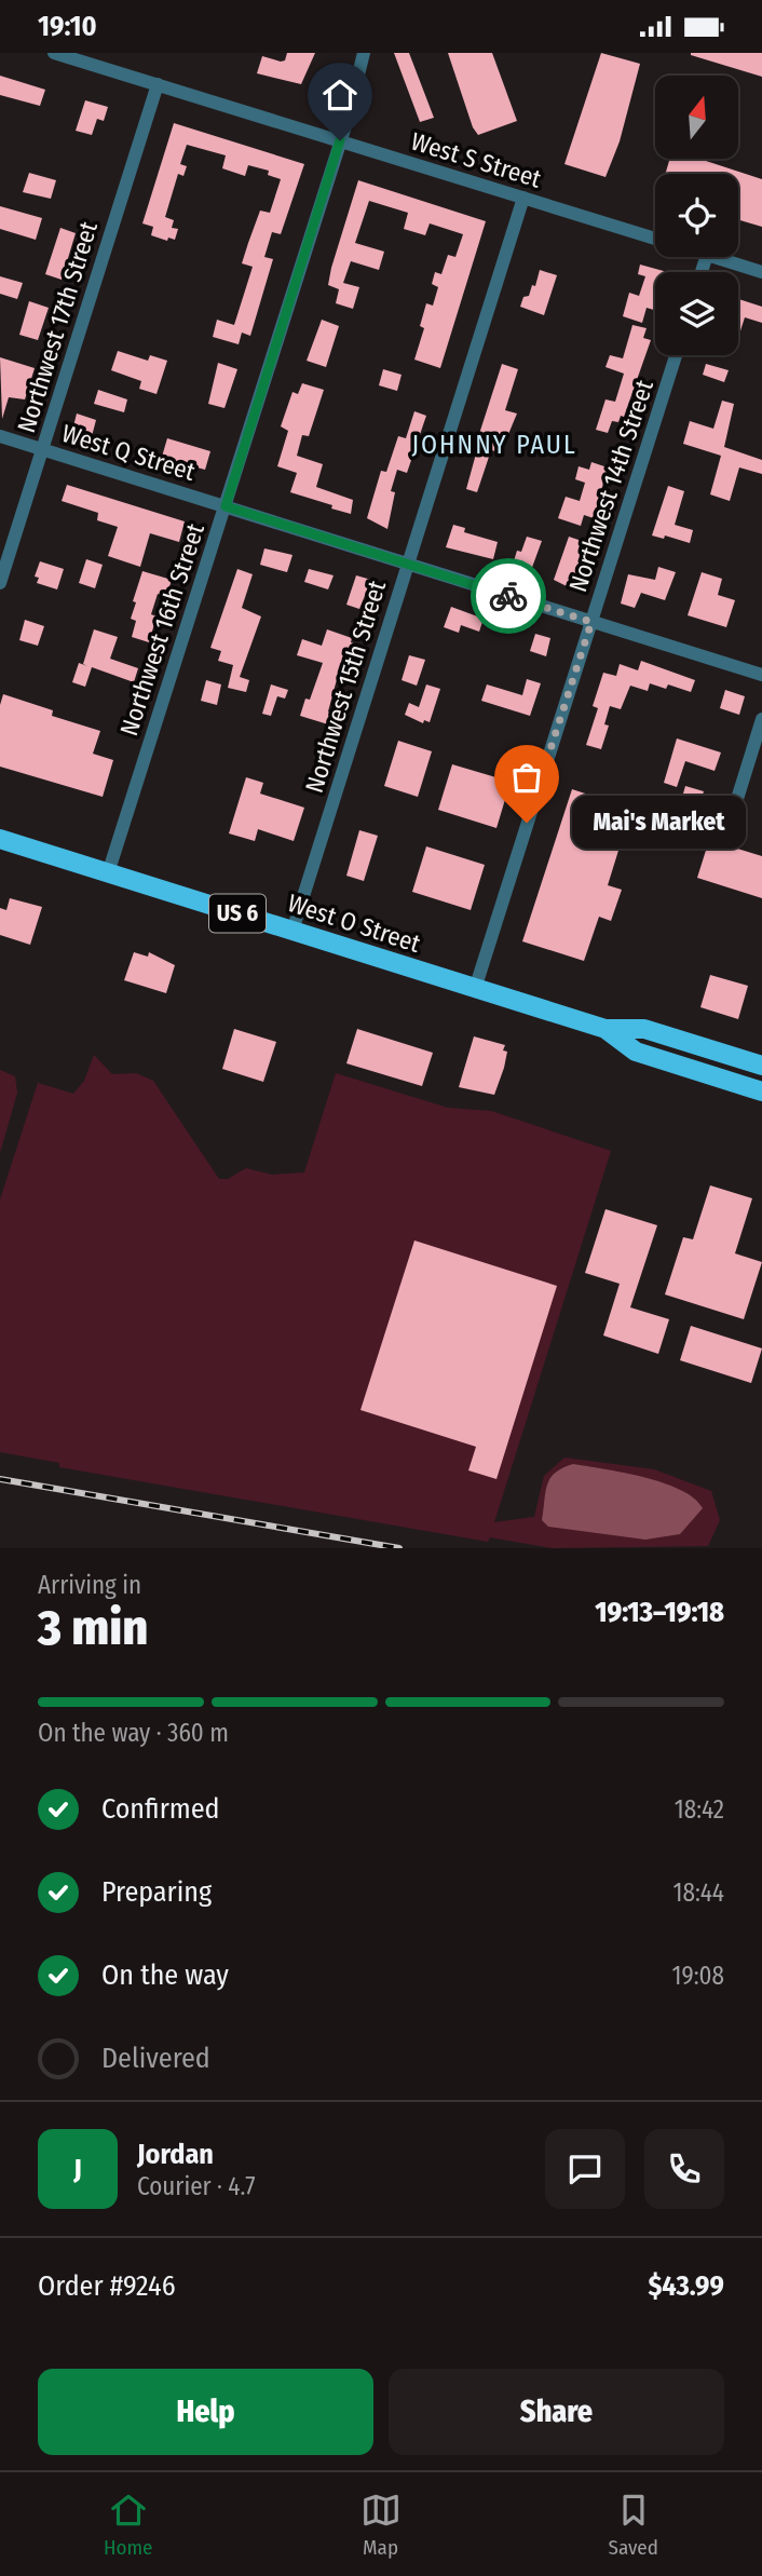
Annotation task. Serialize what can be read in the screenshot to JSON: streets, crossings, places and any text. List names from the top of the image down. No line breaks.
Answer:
{"streets":{"main road":["US 6","West O Street"],"street":["West S Street","Northwest 17th Street","West Q Street","Northwest 14th Street","Northwest 16th Street","Northwest 15th Street"]},"crossings":[["West S Street","Northwest 17th Street"],["West S Street","Northwest 16th Street"],["West S Street","Northwest 15th Street"],["Northwest 17th Street","West Q Street"],["West Q Street","Northwest 14th Street"],["West Q Street","Northwest 16th Street"],["West Q Street","Northwest 15th Street"],["Northwest 14th Street","West O Street"],["Northwest 16th Street","West O Street"],["Northwest 15th Street","West O Street"]],"districts":["JOHNNY PAUL"],"places":["Mai's Market"],"north":"top","page":{"status":"19:10","bubble":"Mai's Market","heading":["3 min","Arriving in","19:13–19:18"],"panel":["Jordan","Courier · 4.7","Order #9246","$43.99"],"bar":"On the way · 360 m","list":[["Confirmed","18:42"],["Preparing","18:44"],["On the way","19:08"],"Delivered"],"round":"J","buttons":["Help","Share"],"tabs":["Home","Map","Saved"]}}
